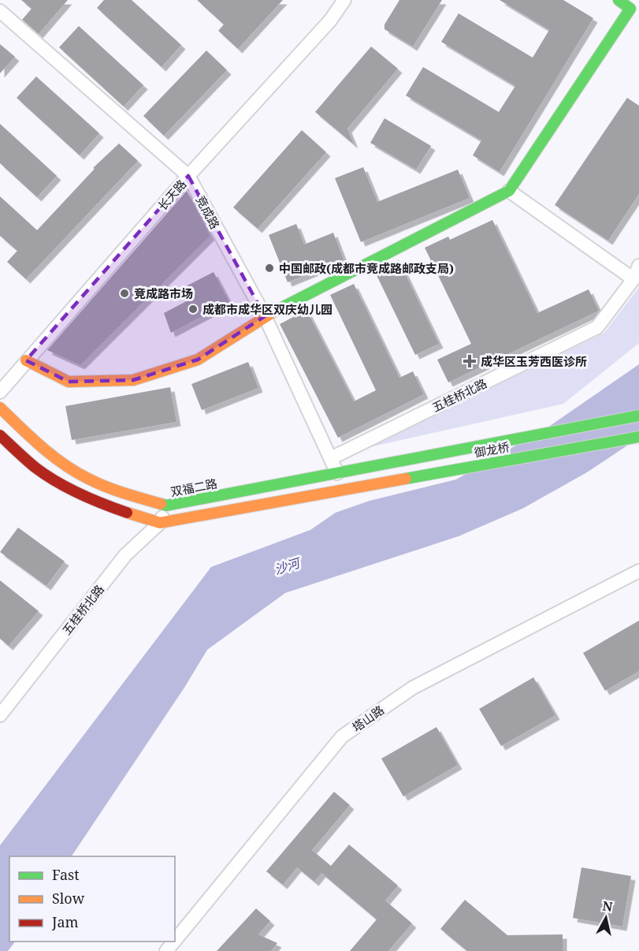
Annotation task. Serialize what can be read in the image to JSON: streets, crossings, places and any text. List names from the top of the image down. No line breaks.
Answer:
{"streets":{"main road":["御龙桥","双福二路"],"street":["长天路","竞成路","五桂桥北路","塔山路"]},"crossings":[["长天路","竞成路"],["竞成路","五桂桥北路"],["竞成路","双福二路"],["五桂桥北路","御龙桥"],["五桂桥北路","双福二路"],["御龙桥","双福二路"]],"water":["沙河"],"places":{"other":["中国邮政(成都市竞成路邮政支局)","竞成路市场","成都市成华区双庆幼儿园"],"health":["成华区玉芳西医诊所"]},"legend":["Fast","Slow","Jam"],"north":"top"}
